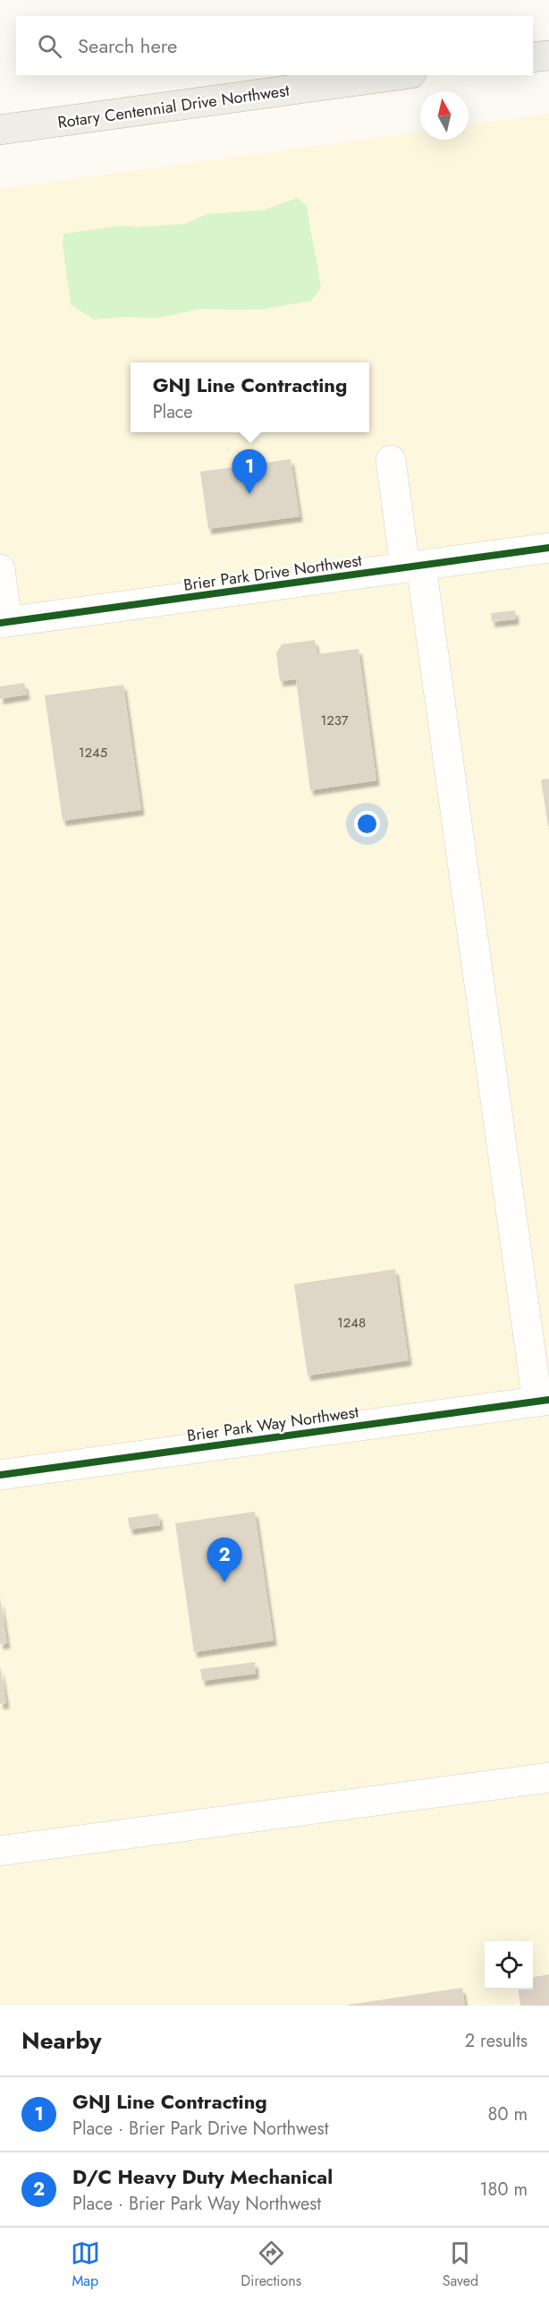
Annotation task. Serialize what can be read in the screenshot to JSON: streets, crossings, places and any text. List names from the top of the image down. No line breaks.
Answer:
{"streets":{"main road":["Rotary Centennial Drive Northwest"],"street":["Brier Park Drive Northwest","Brier Park Way Northwest"]},"house_numbers":["1237","1245","1248"],"north":"top","page":{"search":"Search here","popup":["GNJ Line Contracting","Place"],"pins":["1","2"],"heading":["Nearby","2 results"],"list":[{"mark":"1","name":"GNJ Line Contracting","note":"Place · Brier Park Drive Northwest","value":"80 m"},{"mark":"2","name":"D/C Heavy Duty Mechanical","note":"Place · Brier Park Way Northwest","value":"180 m"}],"nav":["Map","Directions","Saved"]}}
